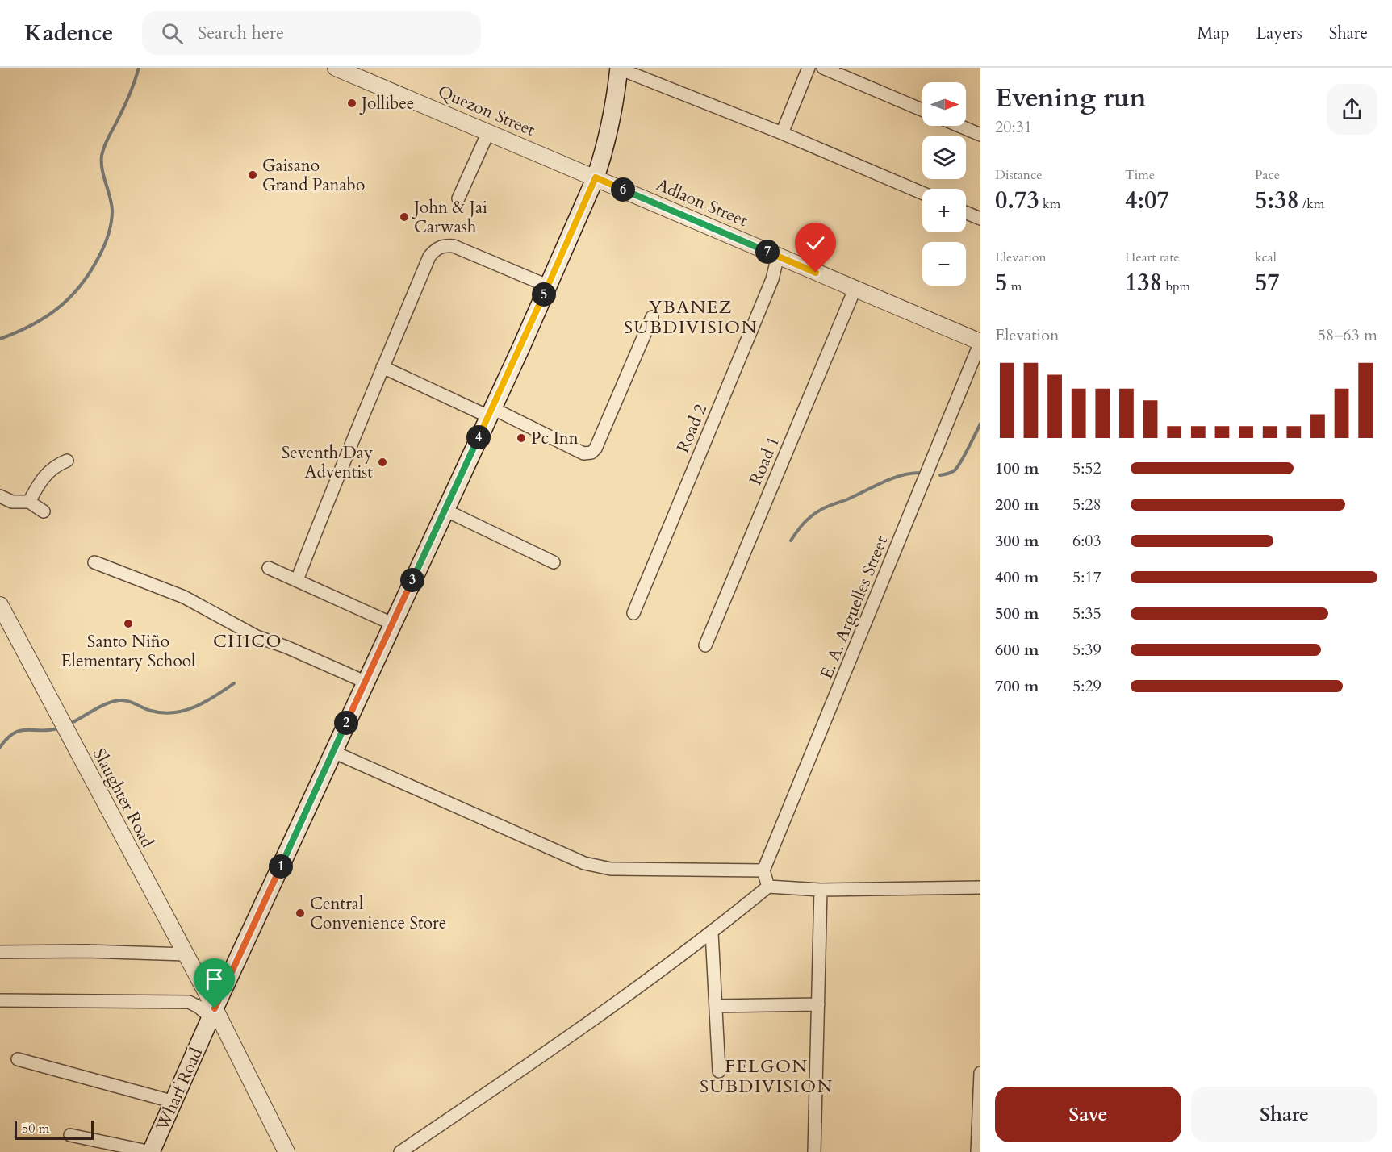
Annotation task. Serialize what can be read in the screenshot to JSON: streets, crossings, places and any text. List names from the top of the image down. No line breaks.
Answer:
{"streets":{"main road":["Wharf Road"],"street":["Quezon Street","Adlaon Street","Road 2","Road 1","E. A. Arguelles Street","Slaughter Road"]},"crossings":[["Quezon Street","Adlaon Street"],["Quezon Street","Wharf Road"],["Adlaon Street","Road 2"],["Adlaon Street","Road 1"],["Adlaon Street","E. A. Arguelles Street"],["Adlaon Street","Wharf Road"],["Slaughter Road","Wharf Road"]],"districts":["YBANEZ SUBDIVISION","CHICO","FELGON SUBDIVISION"],"places":["Jollibee","Gaisano Grand Panabo","John & Jai Carwash","Pc Inn","Seventh Day Adventist","Santo Niño Elementary School","Central Convenience Store"],"scale_bar":"50 m","north":"right","page":{"header":"Kadence","search":"Search here","nav":["Map","Layers","Share"],"heading":["Evening run","20:31"],"map_buttons":["+","−"],"stats":[["Distance","0.73 km"],["Time","4:07"],["Pace","5:38 /km"],["Elevation","5 m"],["Heart rate","138 bpm"],["kcal","57"]],"pins":["6","7","5","4","3","2","1"],"chart":["Elevation","58–63 m"],"list":[{"name":"100 m","note":"5:52"},{"name":"200 m","note":"5:28"},{"name":"300 m","note":"6:03"},{"name":"400 m","note":"5:17"},{"name":"500 m","note":"5:35"},{"name":"600 m","note":"5:39"},{"name":"700 m","note":"5:29"}],"buttons":["Save","Share"],"scale":"50 m"}}
